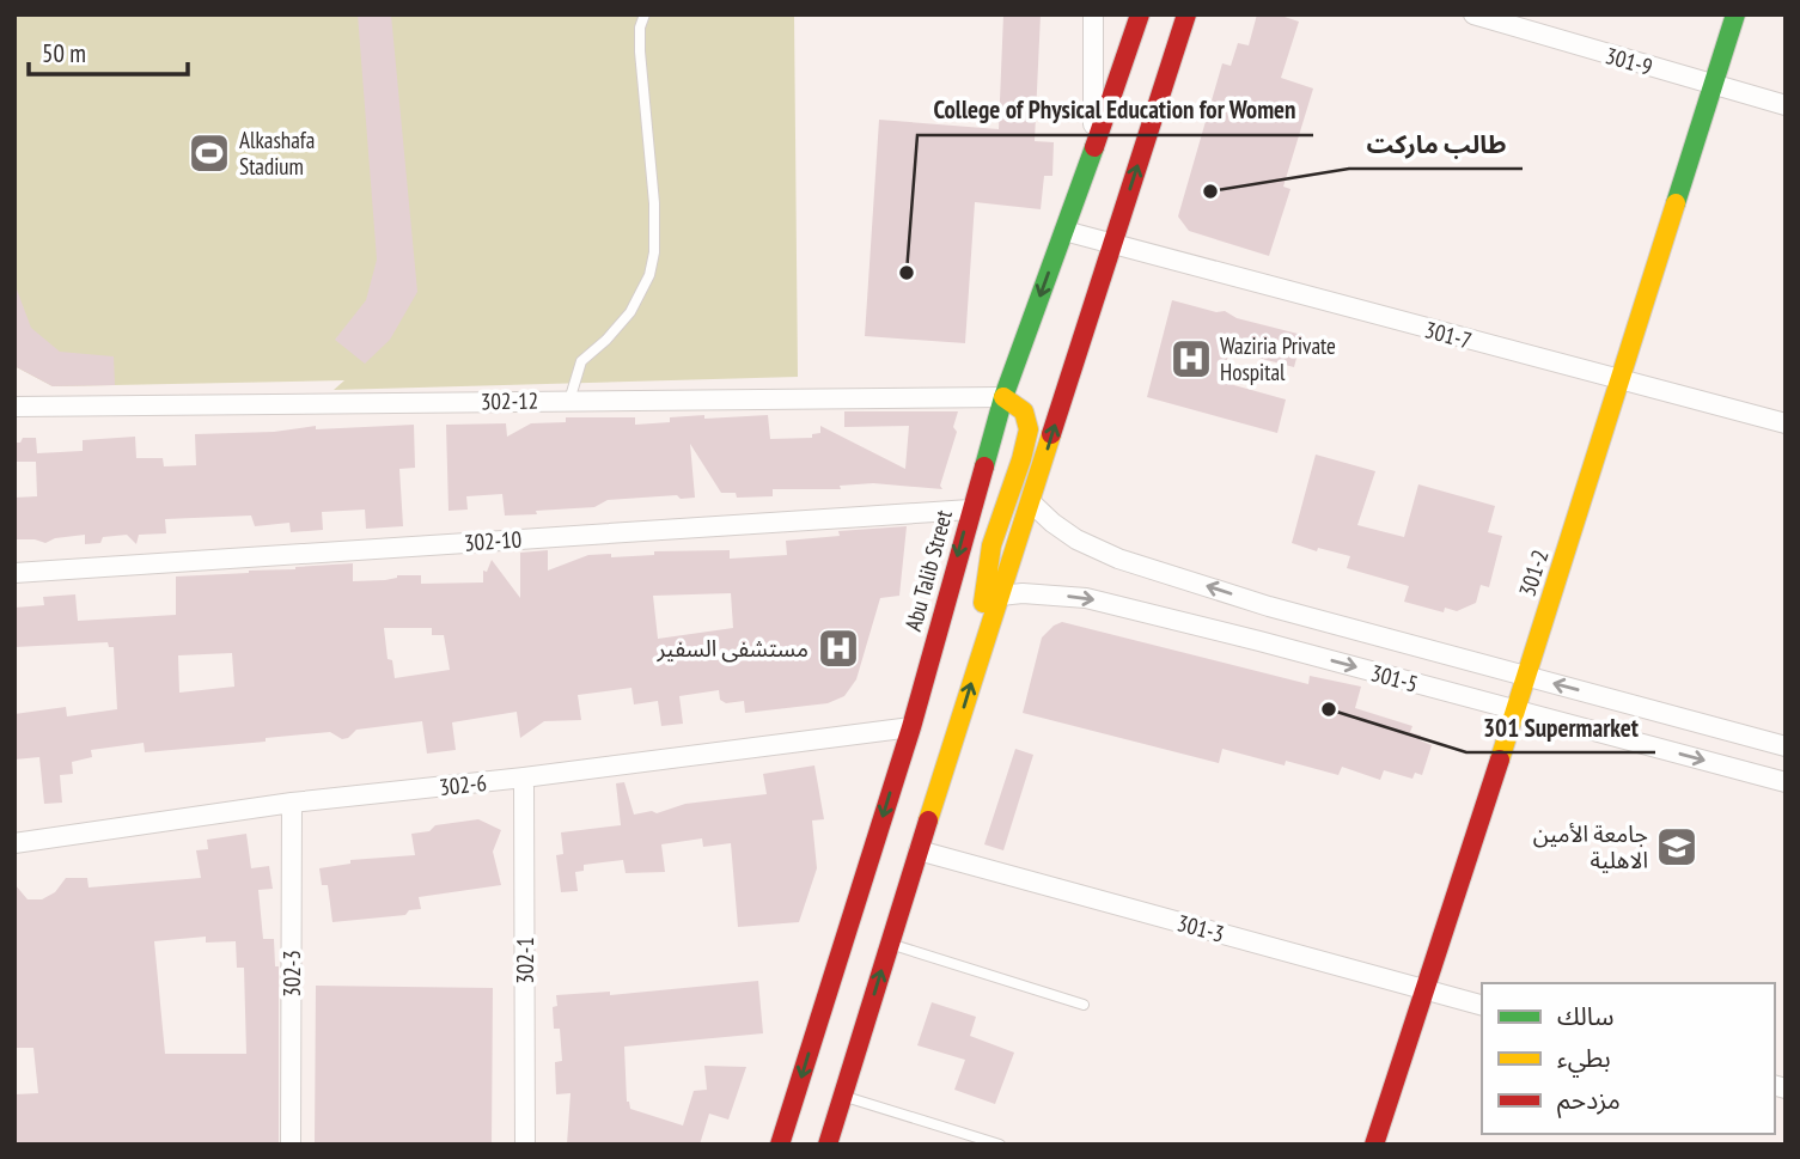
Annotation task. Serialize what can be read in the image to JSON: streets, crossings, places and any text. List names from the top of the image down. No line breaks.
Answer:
{"streets":{"main road":["Abu Talib Street","301-2"],"street":["301-9","301-7","302-12","302-10","301-5","302-6","301-3","302-1","302-3"]},"crossings":[["301-9","301-2"],["301-7","Abu Talib Street"],["301-7","301-2"],["302-12","Abu Talib Street"],["302-10","Abu Talib Street"],["Abu Talib Street","301-5"],["Abu Talib Street","302-6"],["Abu Talib Street","301-3"],["301-2","301-5"],["301-2","301-3"],["302-6","302-1"],["302-6","302-3"]],"places":{"sports":["Alkashafa Stadium"],"other":["طالب ماركت","College of Physical Education for Women","301 Supermarket"],"hospital":["Waziria Private Hospital","مستشفى السفير"],"school or university":["جامعة الأمين الاهلية"]},"legend":["سالك","بطيء","مزدحم"],"scale_bar":"50 m"}
